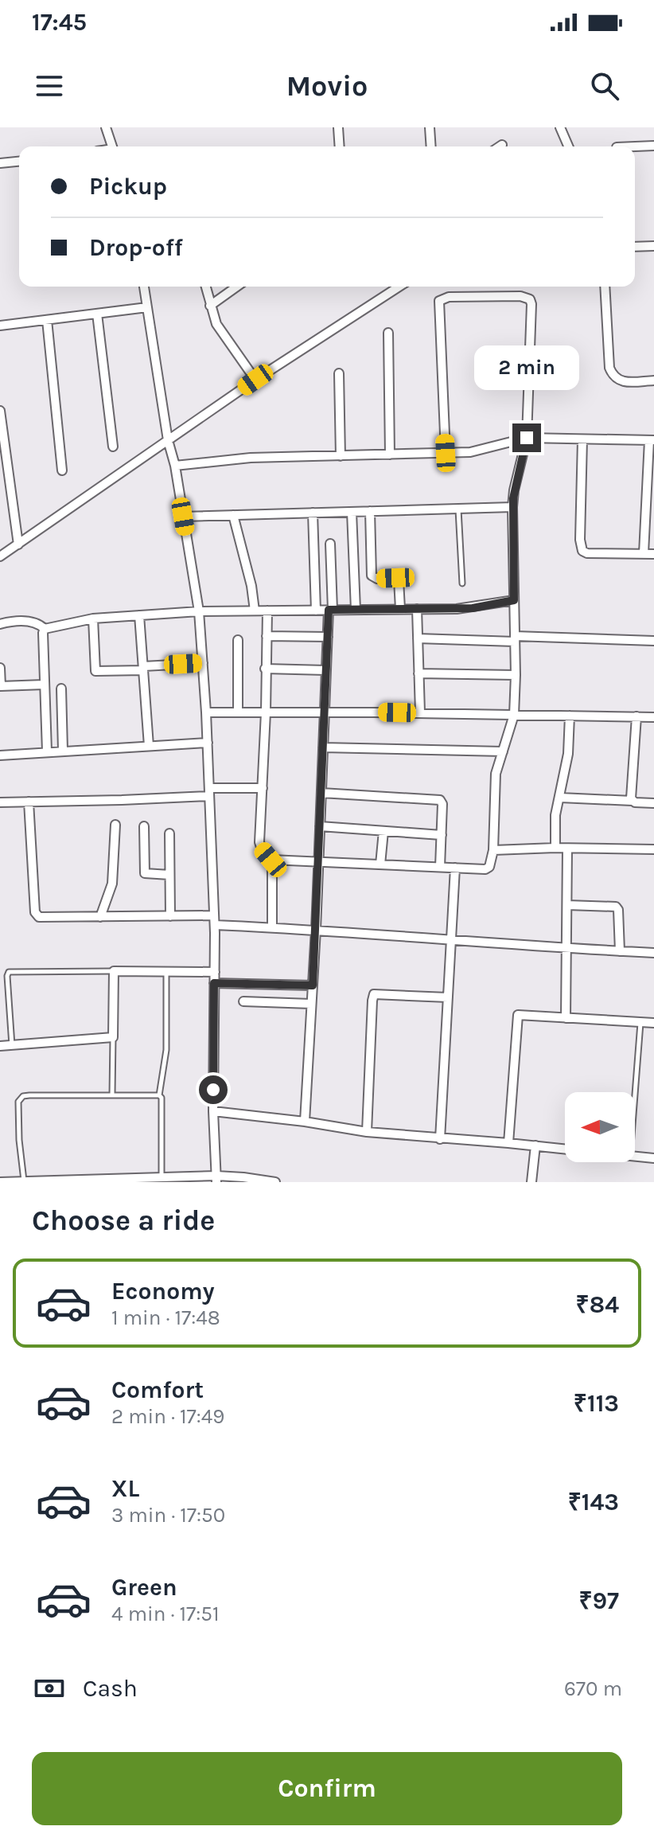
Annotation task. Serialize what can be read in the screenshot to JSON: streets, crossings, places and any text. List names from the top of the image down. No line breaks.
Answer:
{"north":"left","page":{"status":"17:45","header":"Movio","banner":["Pickup","Drop-off"],"bubble":"2 min","heading":"Choose a ride","list":[{"name":"Economy","note":"1 min · 17:48","value":"₹84"},{"name":"Comfort","note":"2 min · 17:49","value":"₹113"},{"name":"XL","note":"3 min · 17:50","value":"₹143"},{"name":"Green","note":"4 min · 17:51","value":"₹97"}],"pay":["Cash","670 m"],"buttons":"Confirm"}}
